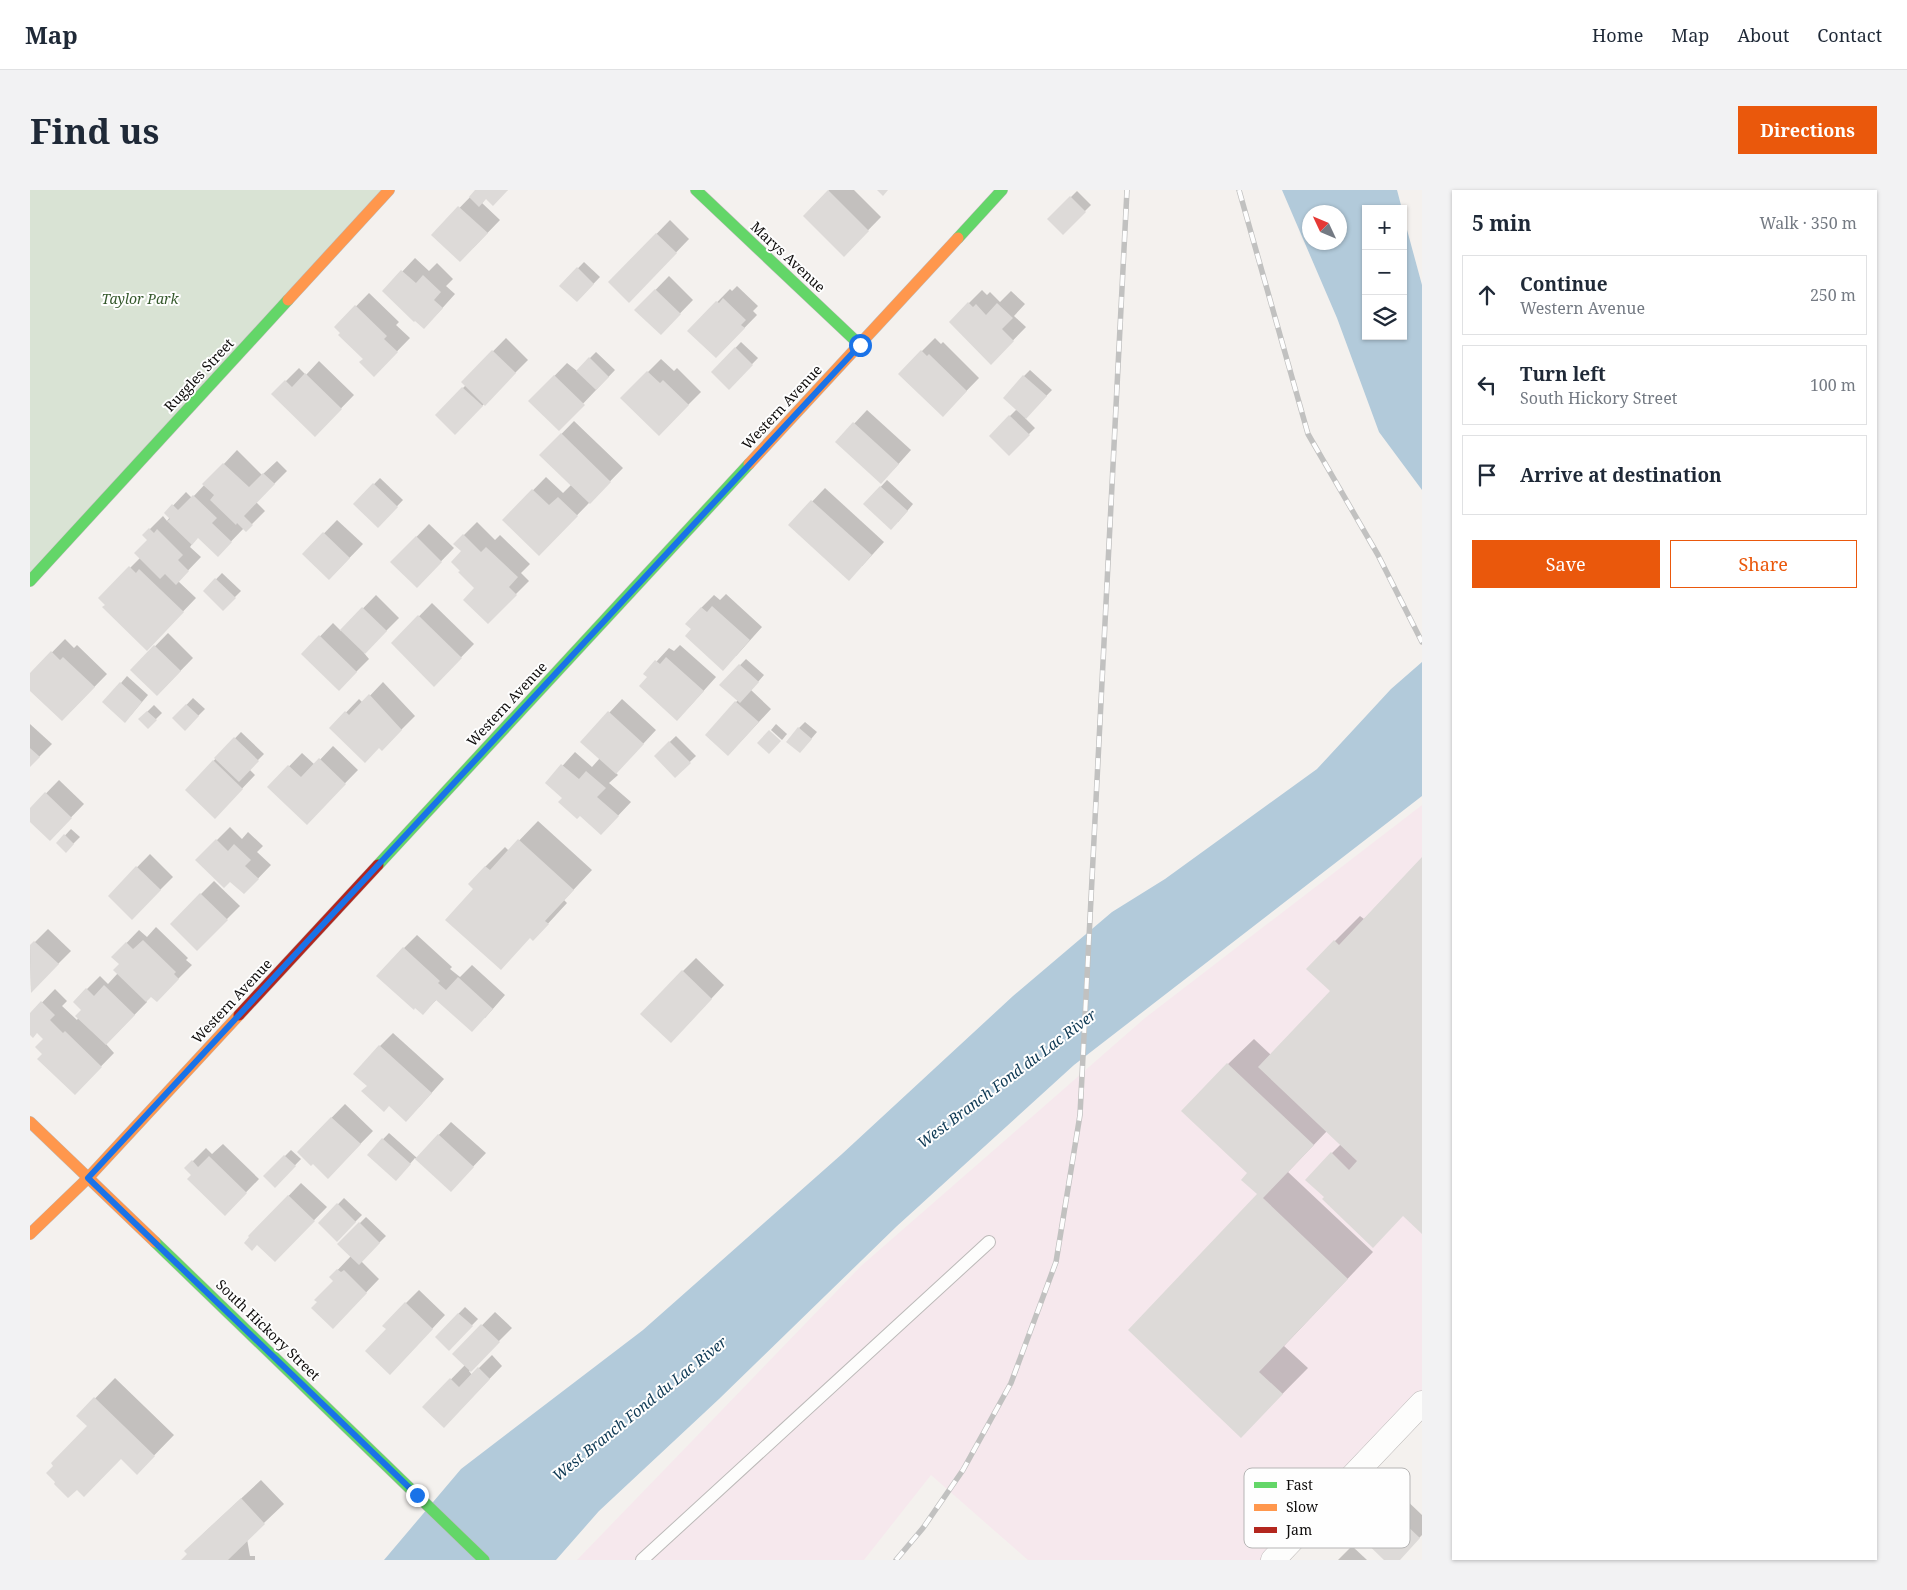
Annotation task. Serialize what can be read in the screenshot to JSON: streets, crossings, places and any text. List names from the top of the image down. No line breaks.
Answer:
{"streets":{"street":["Marys Avenue","Ruggles Street","Western Avenue","South Hickory Street"]},"crossings":[["Marys Avenue","Western Avenue"],["Western Avenue","South Hickory Street"]],"water":["West Branch Fond du Lac River"],"parks":["Taylor Park"],"legend":["Fast","Slow","Jam"],"north":"top left","page":{"header":"Map","nav":["Home","Map","About","Contact"],"buttons":["Directions",["Save","Share"]],"title":"Find us","heading":["5 min","Walk · 350 m"],"map_buttons":["+","−"],"list":[["Continue","Western Avenue","250 m"],["Turn left","South Hickory Street","100 m"],"Arrive at destination"]}}
